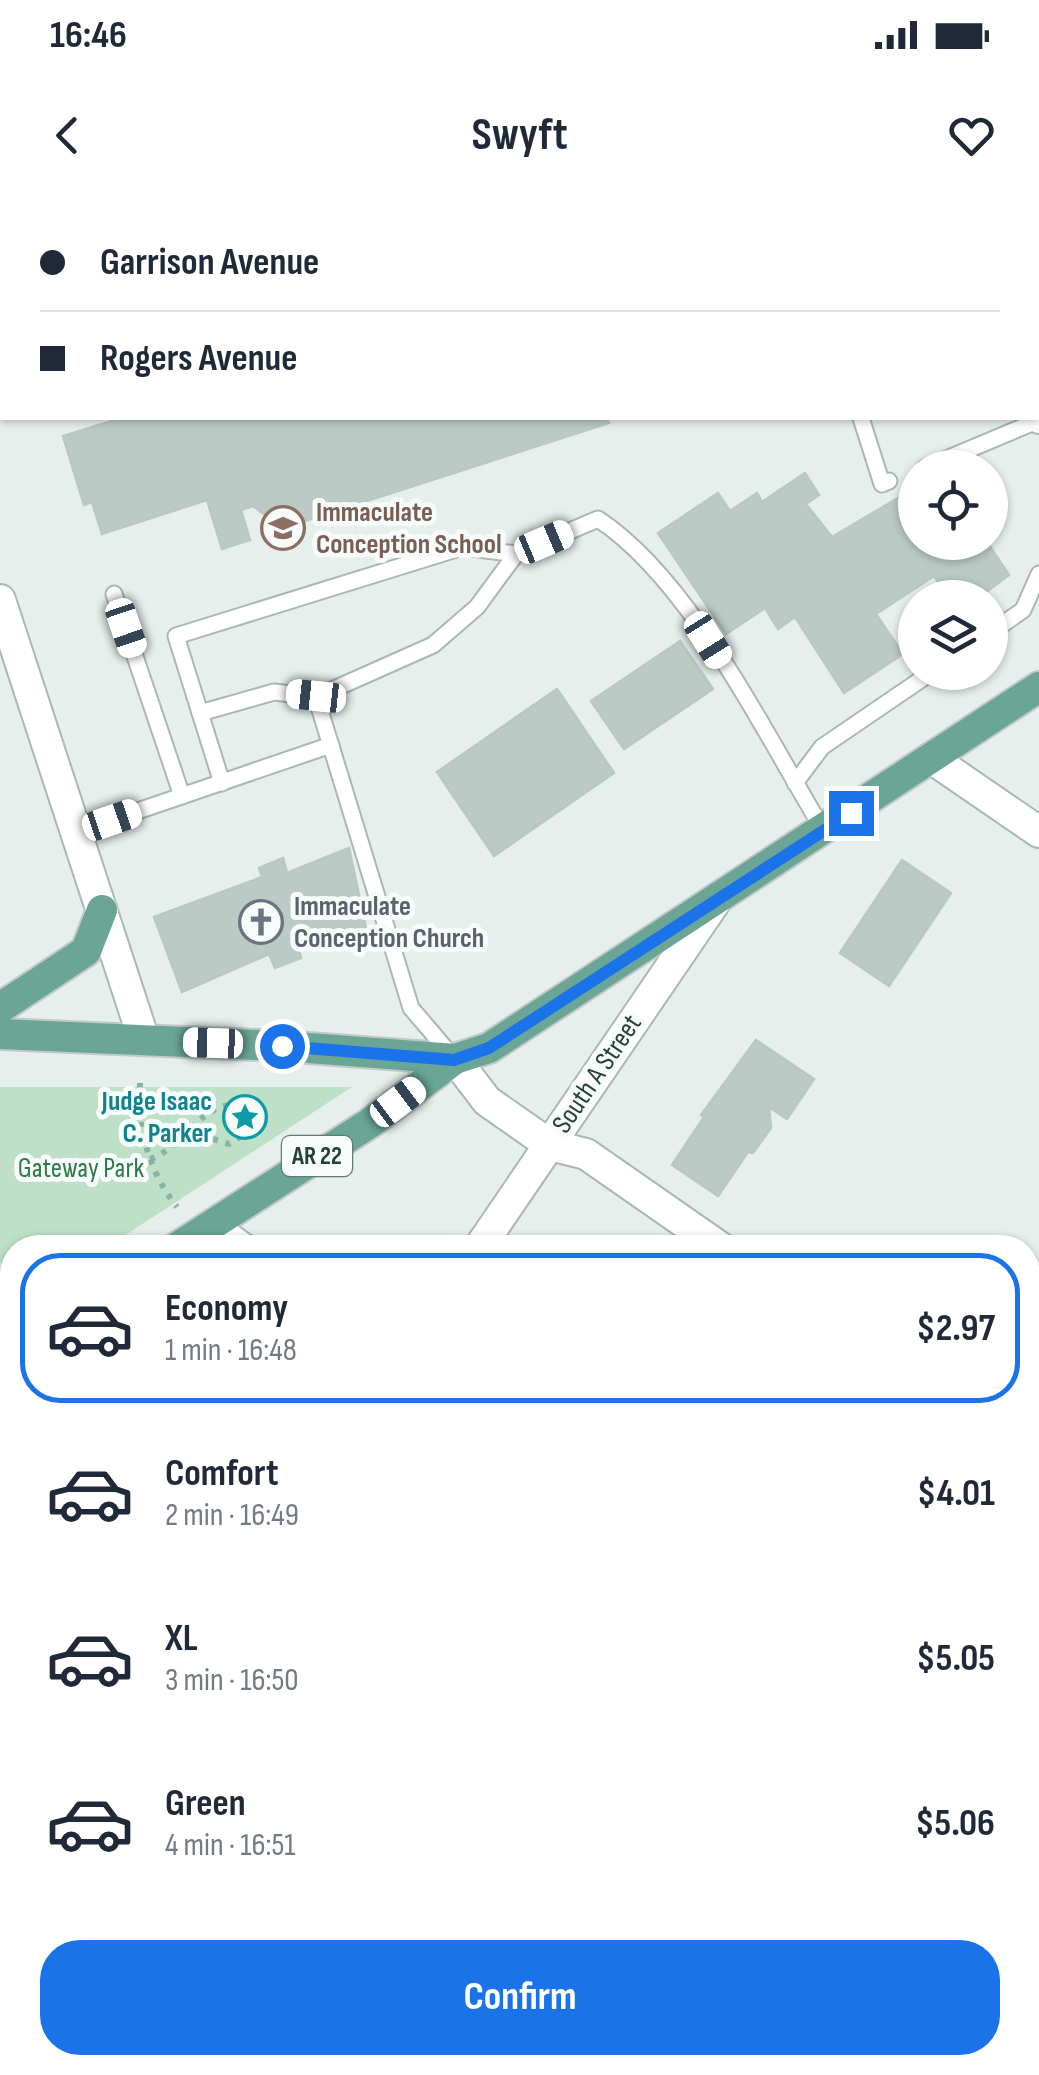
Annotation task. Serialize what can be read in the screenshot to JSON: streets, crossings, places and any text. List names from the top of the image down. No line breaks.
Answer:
{"streets":{"main road":["AR 22"],"street":["South A Street"]},"crossings":[["South A Street","AR 22"]],"parks":["Gateway Park"],"places":{"school or university":["Immaculate Conception School"],"church":["Immaculate Conception Church"],"place":["Judge Isaac C. Parker"]},"page":{"status":"16:46","header":"Swyft","banner":["Garrison Avenue","Rogers Avenue"],"list":[{"name":"Economy","note":"1 min · 16:48","value":"$2.97"},{"name":"Comfort","note":"2 min · 16:49","value":"$4.01"},{"name":"XL","note":"3 min · 16:50","value":"$5.05"},{"name":"Green","note":"4 min · 16:51","value":"$5.06"}],"buttons":"Confirm"}}
